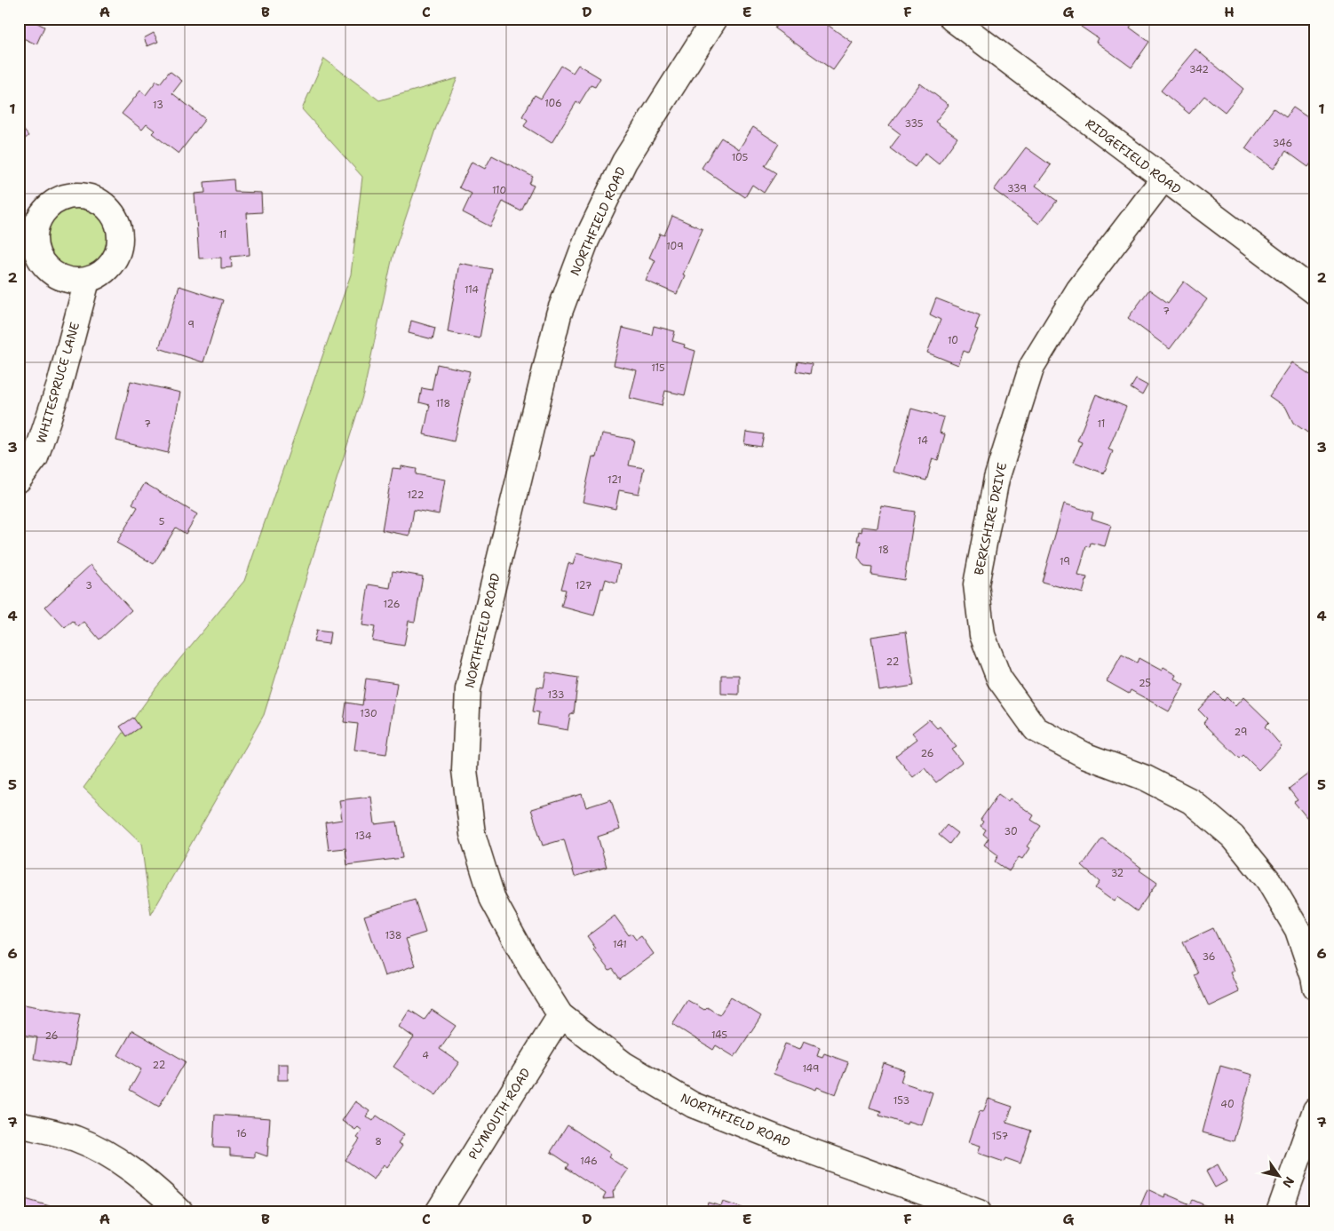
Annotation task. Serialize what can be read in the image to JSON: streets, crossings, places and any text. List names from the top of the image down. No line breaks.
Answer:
{"streets":{"street":["RIDGEFIELD ROAD","NORTHFIELD ROAD","WHITESPRUCE LANE","BERKSHIRE DRIVE","PLYMOUTH ROAD"]},"crossings":[["RIDGEFIELD ROAD","BERKSHIRE DRIVE"],["NORTHFIELD ROAD","PLYMOUTH ROAD"]],"house_numbers":["342","106","13","335","346","105","339","110","11","109","114","7","9","10","115","118","7","11","14","121","122","5","18","19","3","127","126","22","25","133","130","29","26","30","134","32","138","141","36","145","26","4","22","149","153","40","16","157","8","146"],"north":"bottom right","grid":{"columns":["A","B","C","D","E","F","G","H"],"rows":["1","2","3","4","5","6","7"]}}
